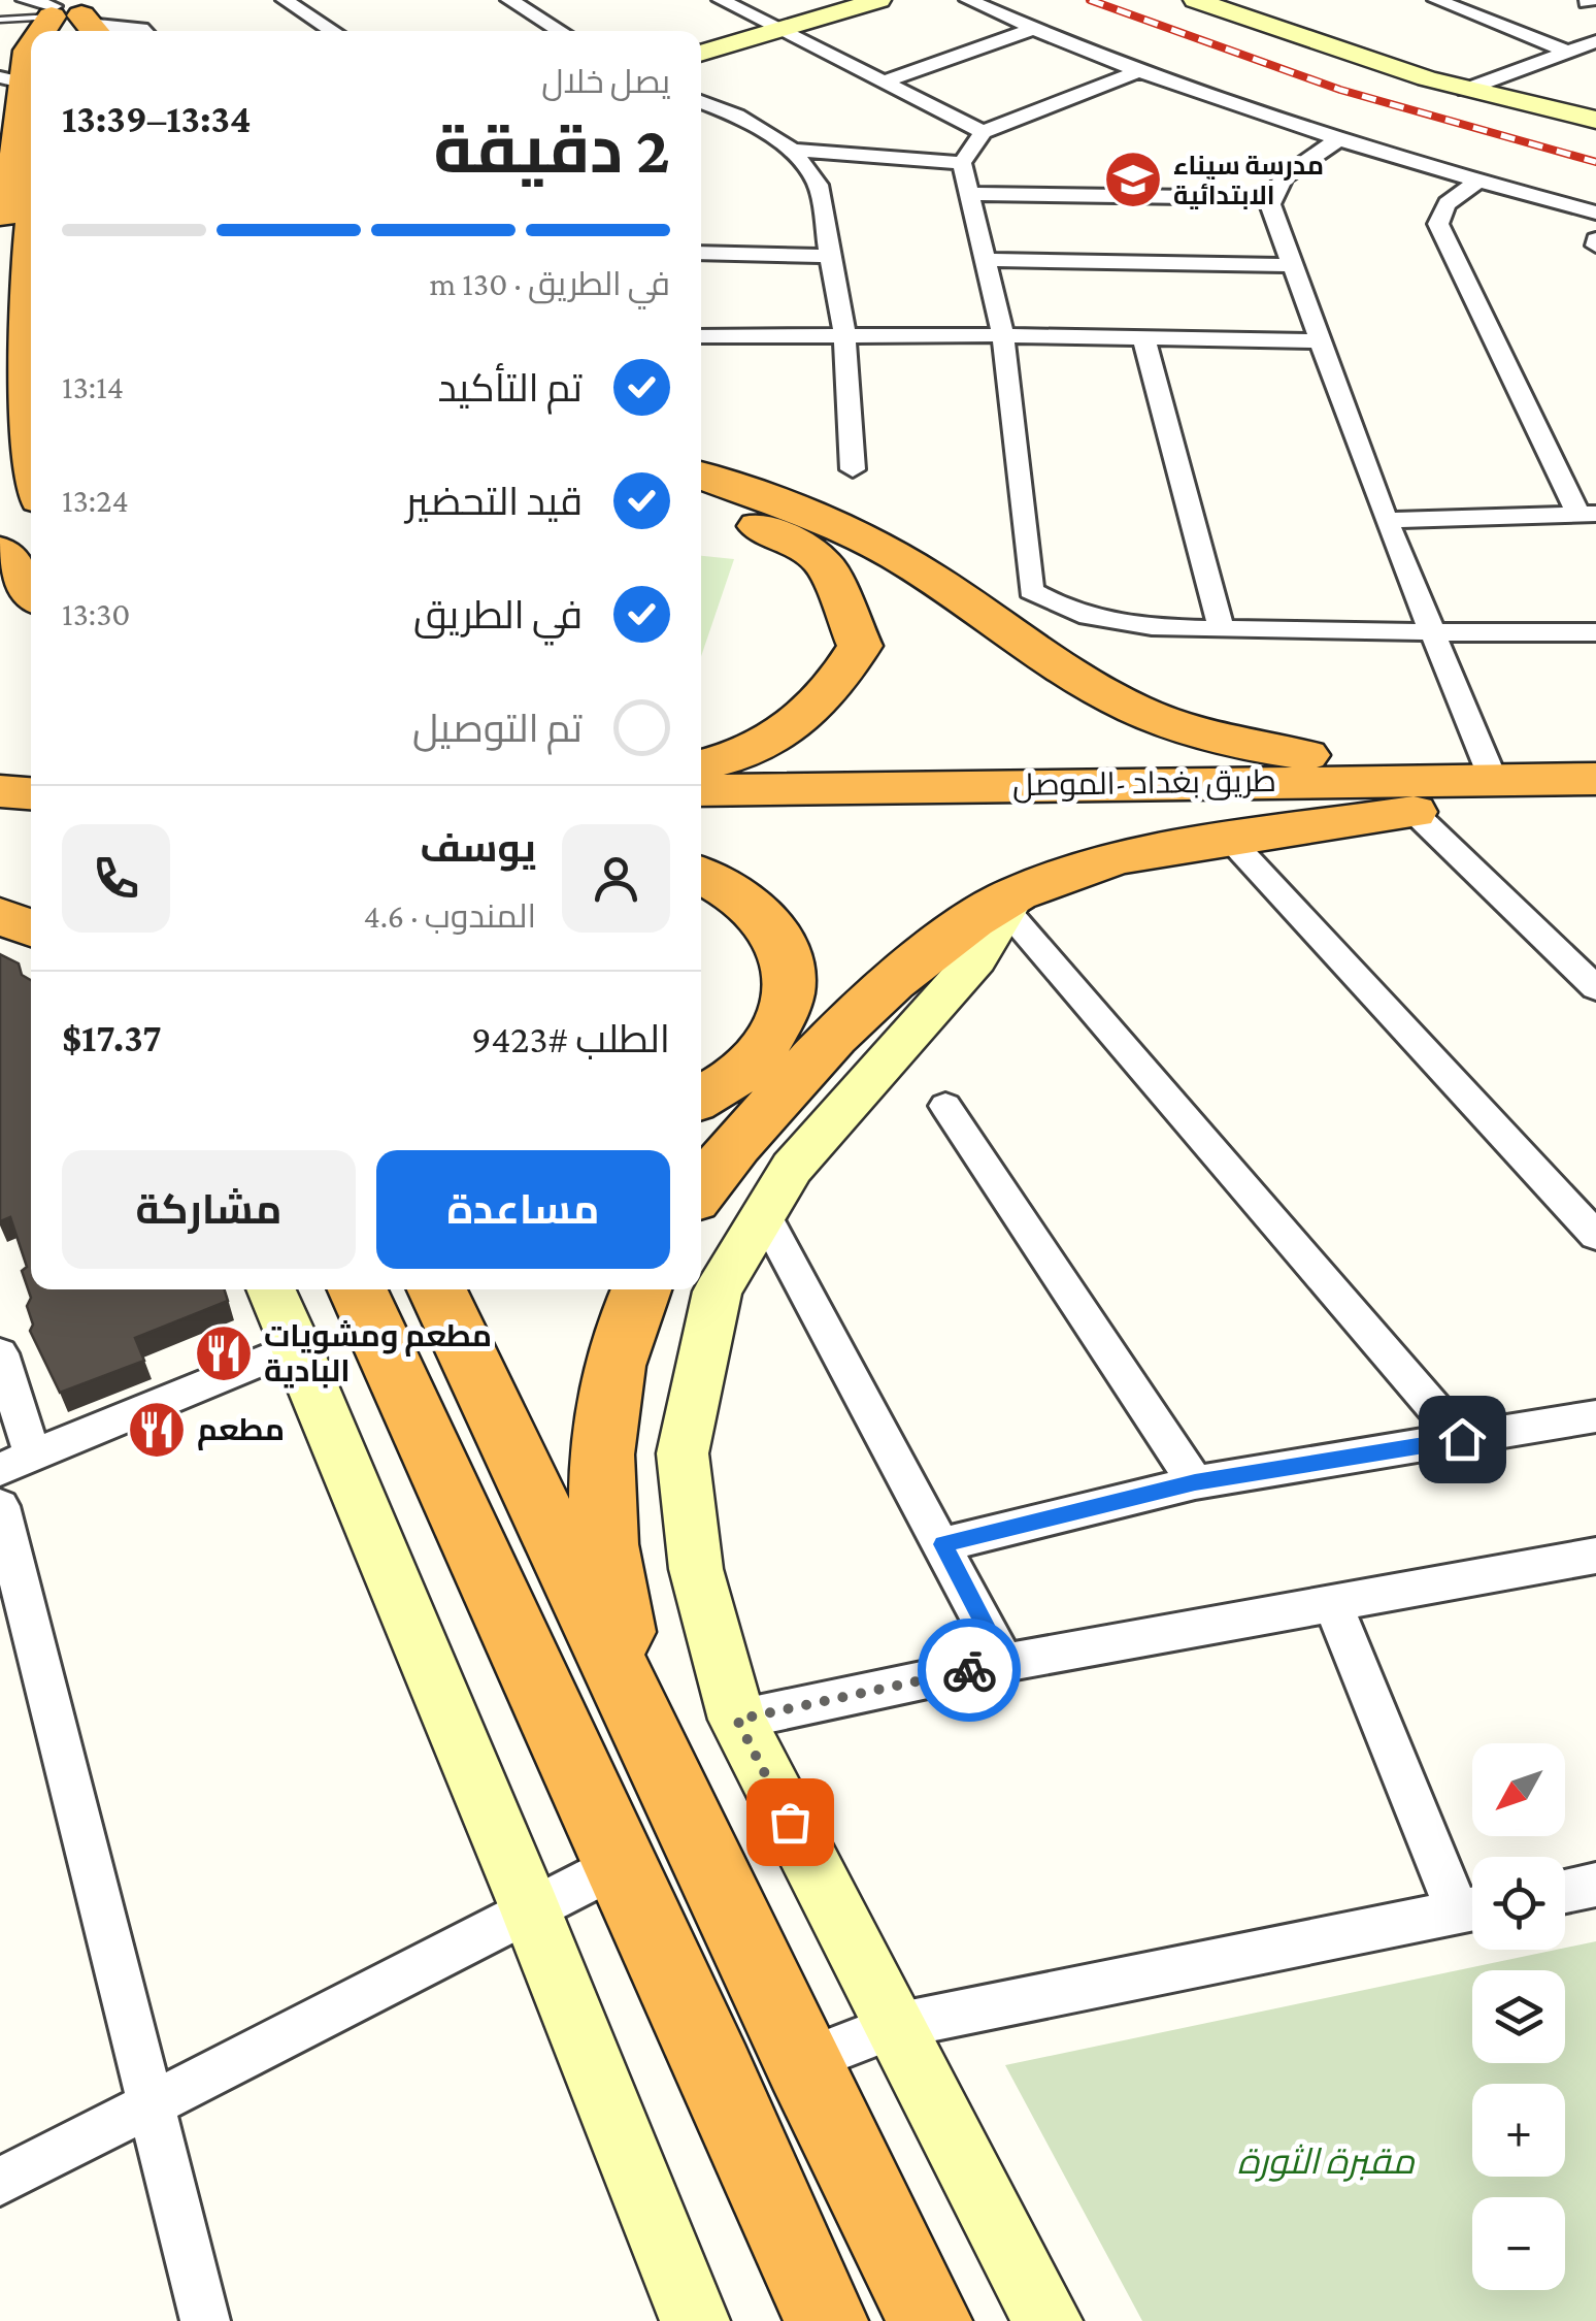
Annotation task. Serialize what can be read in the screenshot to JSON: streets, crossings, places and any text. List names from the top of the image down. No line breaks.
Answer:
{"streets":{"highway":["طريق بغداد -الموصل"]},"parks":["مقبرة الثورة"],"places":{"school or university":["مدرسة سيناء الابتدائية"],"restaurant":["مطعم ومشويات البادية","مطعم"]},"north":"bottom left","page":{"heading":["2 دقيقة","يصل خلال","13:34–13:39"],"panel":["يوسف","المندوب · 4.6","الطلب #9423","$17.37"],"bar":"في الطريق · 130 m","list":[["تم التأكيد","13:14"],["قيد التحضير","13:24"],["في الطريق","13:30"],"تم التوصيل"],"buttons":["مساعدة","مشاركة"],"map_buttons":["+","−"]}}
